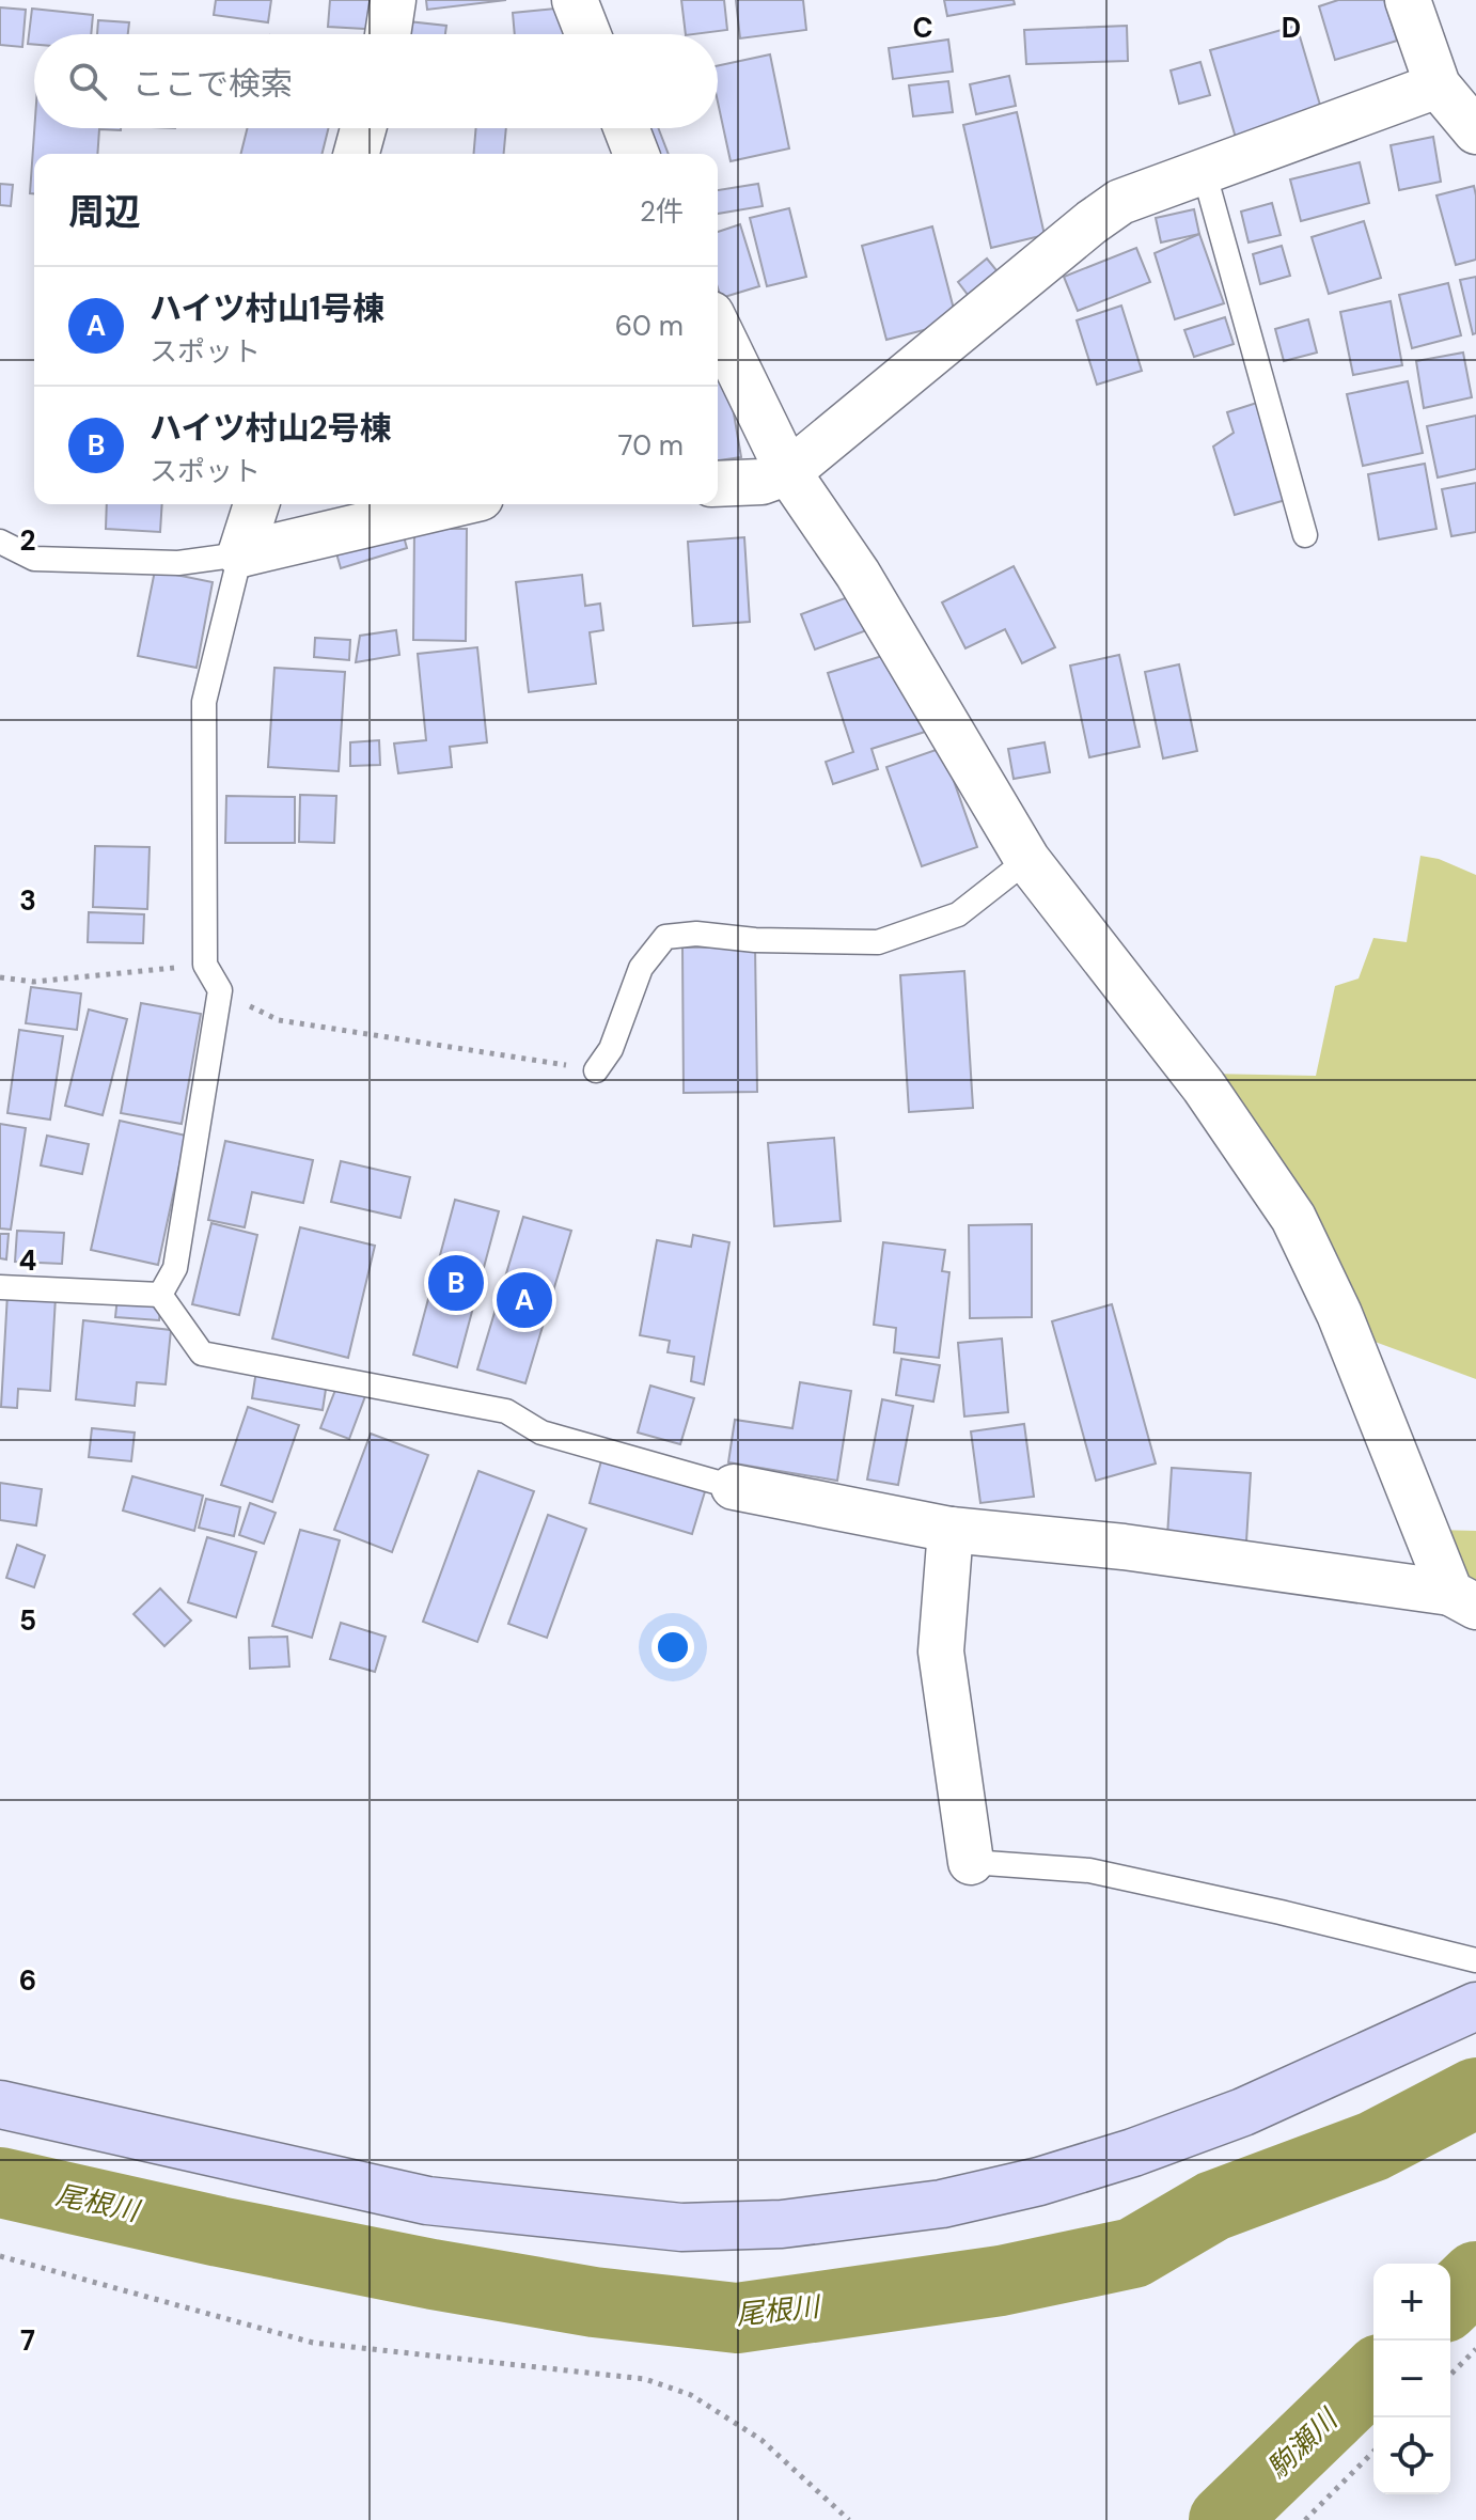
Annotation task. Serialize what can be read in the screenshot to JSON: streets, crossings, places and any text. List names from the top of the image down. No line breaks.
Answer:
{"water":["尾根川","駒瀬川"],"page":{"search":"ここで検索","heading":["周辺","2件"],"list":[{"mark":"A","name":"ハイツ村山1号棟","note":"スポット","value":"60 m"},{"mark":"B","name":"ハイツ村山2号棟","note":"スポット","value":"70 m"}],"pins":["B","A"],"map_buttons":["+","−"]},"grid":{"columns":["C","D"],"rows":["2","3","4","5","6","7"]}}
